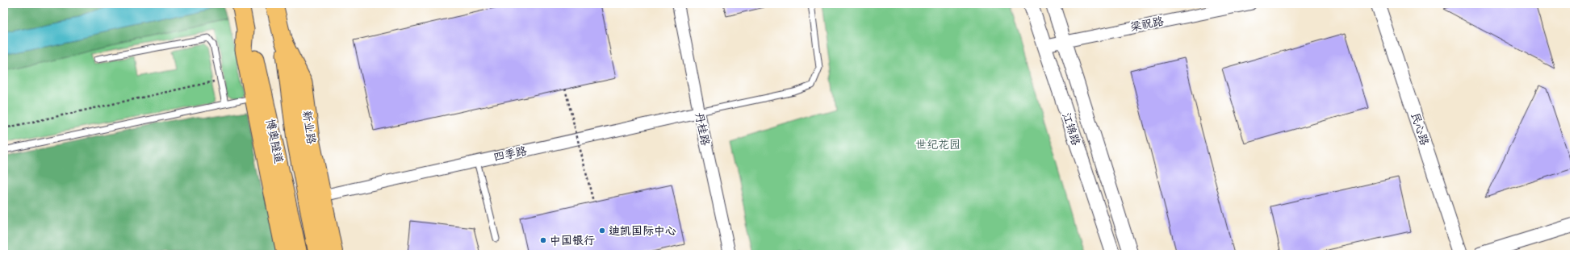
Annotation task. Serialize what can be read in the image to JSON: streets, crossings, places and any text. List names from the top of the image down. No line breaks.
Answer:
{"streets":{"main road":["新业路","博奥隧道"],"street":["梁祝路","丹桂路","江锦路","民心路","四季路"]},"crossings":[["梁祝路","江锦路"],["新业路","博奥隧道"],["新业路","四季路"],["丹桂路","四季路"]],"parks":["世纪花园"],"places":["迪凯国际中心","中国银行"]}
